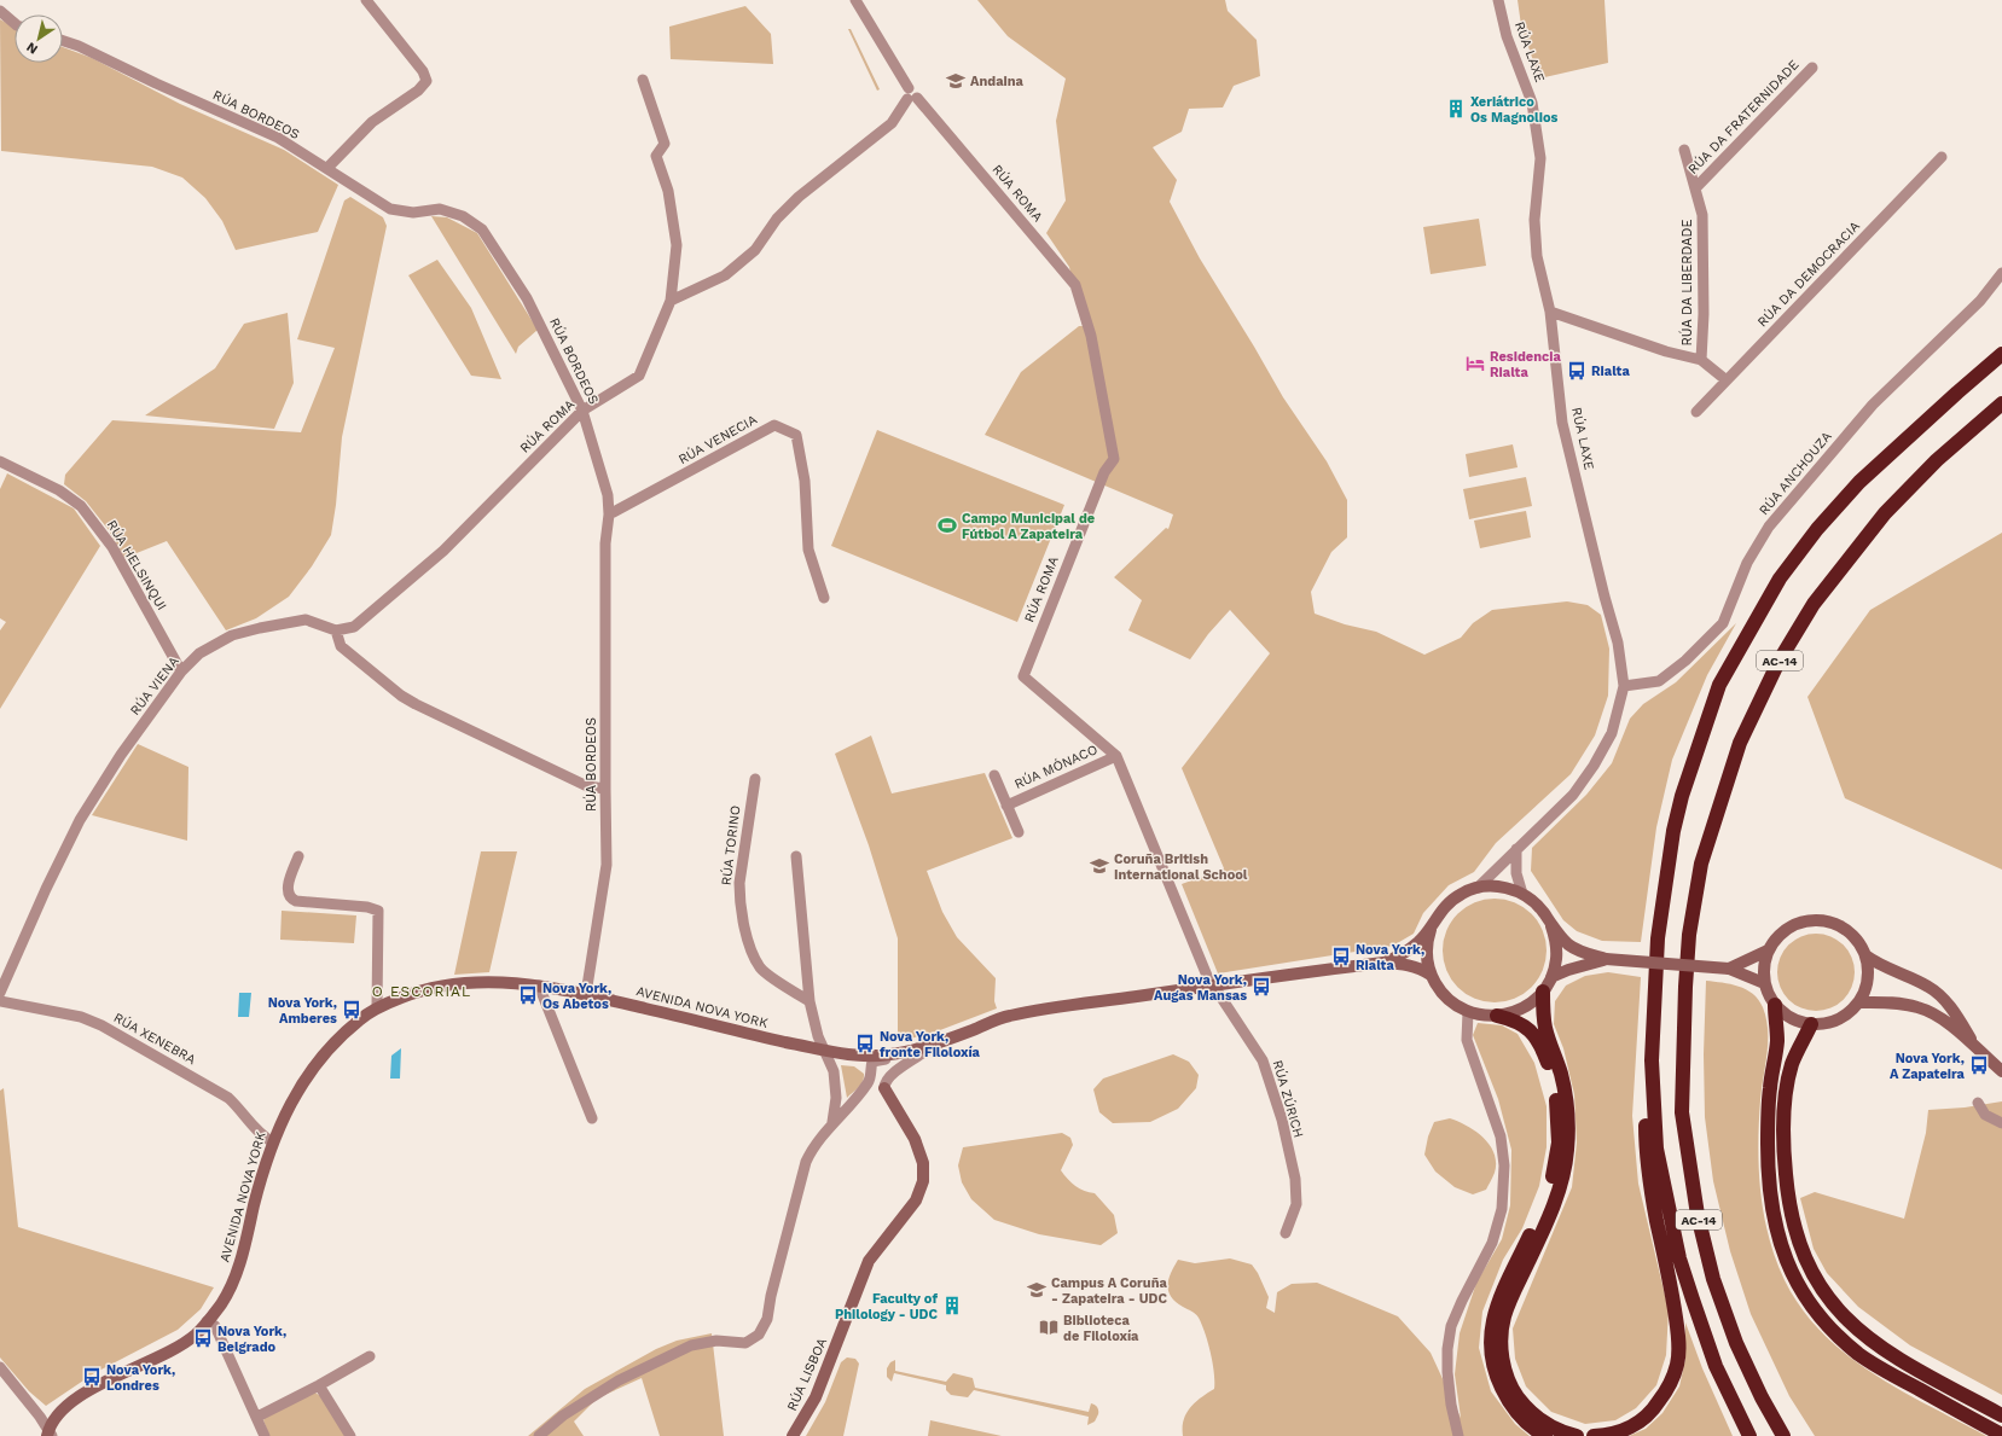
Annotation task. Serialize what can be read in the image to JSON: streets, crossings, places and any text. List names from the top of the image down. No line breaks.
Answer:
{"streets":{"highway":["AC-14"],"main road":["AVENIDA NOVA YORK","RÚA LISBOA"],"street":["RÚA LAXE","RÚA BORDEOS","RÚA DA FRATERNIDADE","RÚA ROMA","RÚA DA DEMOCRACIA","RÚA DA LIBERDADE","RÚA VENECIA","RÚA ANCHOUZA","RÚA HELSINQUI","RÚA VIENA","RÚA MÓNACO","RÚA TORINO","RÚA XENEBRA","RÚA ZÚRICH"]},"crossings":[["RÚA LAXE","RÚA ANCHOUZA"],["RÚA BORDEOS","RÚA ROMA"],["RÚA BORDEOS","RÚA VENECIA"],["RÚA BORDEOS","AVENIDA NOVA YORK"],["RÚA DA FRATERNIDADE","RÚA DA LIBERDADE"],["RÚA ROMA","RÚA VIENA"],["RÚA ROMA","RÚA MÓNACO"],["RÚA ROMA","AVENIDA NOVA YORK"],["RÚA ROMA","RÚA ZÚRICH"],["RÚA HELSINQUI","RÚA VIENA"],["AVENIDA NOVA YORK","RÚA XENEBRA"],["AVENIDA NOVA YORK","RÚA ZÚRICH"],["AVENIDA NOVA YORK","RÚA LISBOA"]],"districts":["O ESCORIAL"],"places":{"school or university":["Andaina","Coruña British International School","Campus A Coruña - Zapateira - UDC"],"building":["Xeriátrico Os Magnolios","Faculty of Philology - UDC"],"hotel":["Residencia Rialta"],"bus stop":["Rialta","Nova York, Rialta","Nova York, Augas Mansas","Nova York, Os Abetos","Nova York, Amberes","Nova York, fronte Filoloxía","Nova York, A Zapateira","Nova York, Belgrado","Nova York, Londres"],"sports":["Campo Municipal de Fútbol A Zapateira"],"library":["Biblioteca de Filoloxía"]},"north":"bottom left"}
